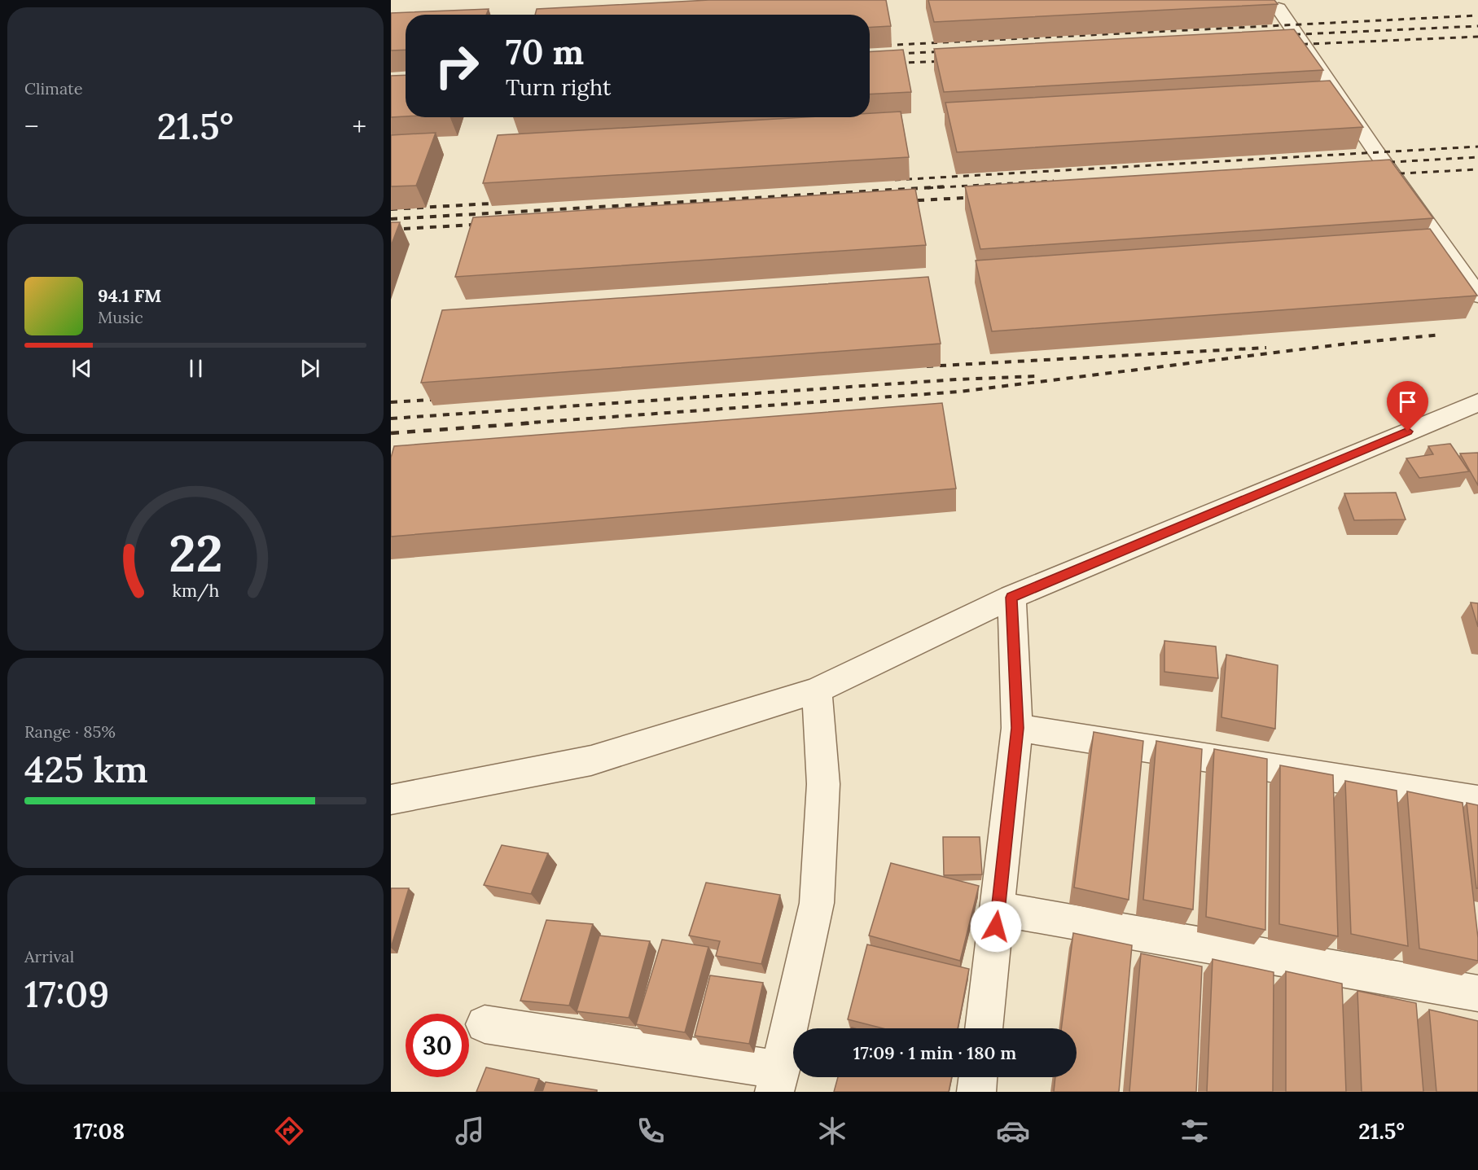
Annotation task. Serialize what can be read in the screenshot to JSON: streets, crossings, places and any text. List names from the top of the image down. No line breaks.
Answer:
{"page":{"tile":["Climate",["Range · 85%","425 km"],["Arrival","17:09"]],"turn":["70 m","Turn right"],"heat":["−","21.5°","+"],"song":["94.1 FM","Music"],"limit":"30","trip":"17:09 · 1 min · 180 m","tabs":["17:08","21.5°"],"gauge":["22","km/h"]}}
